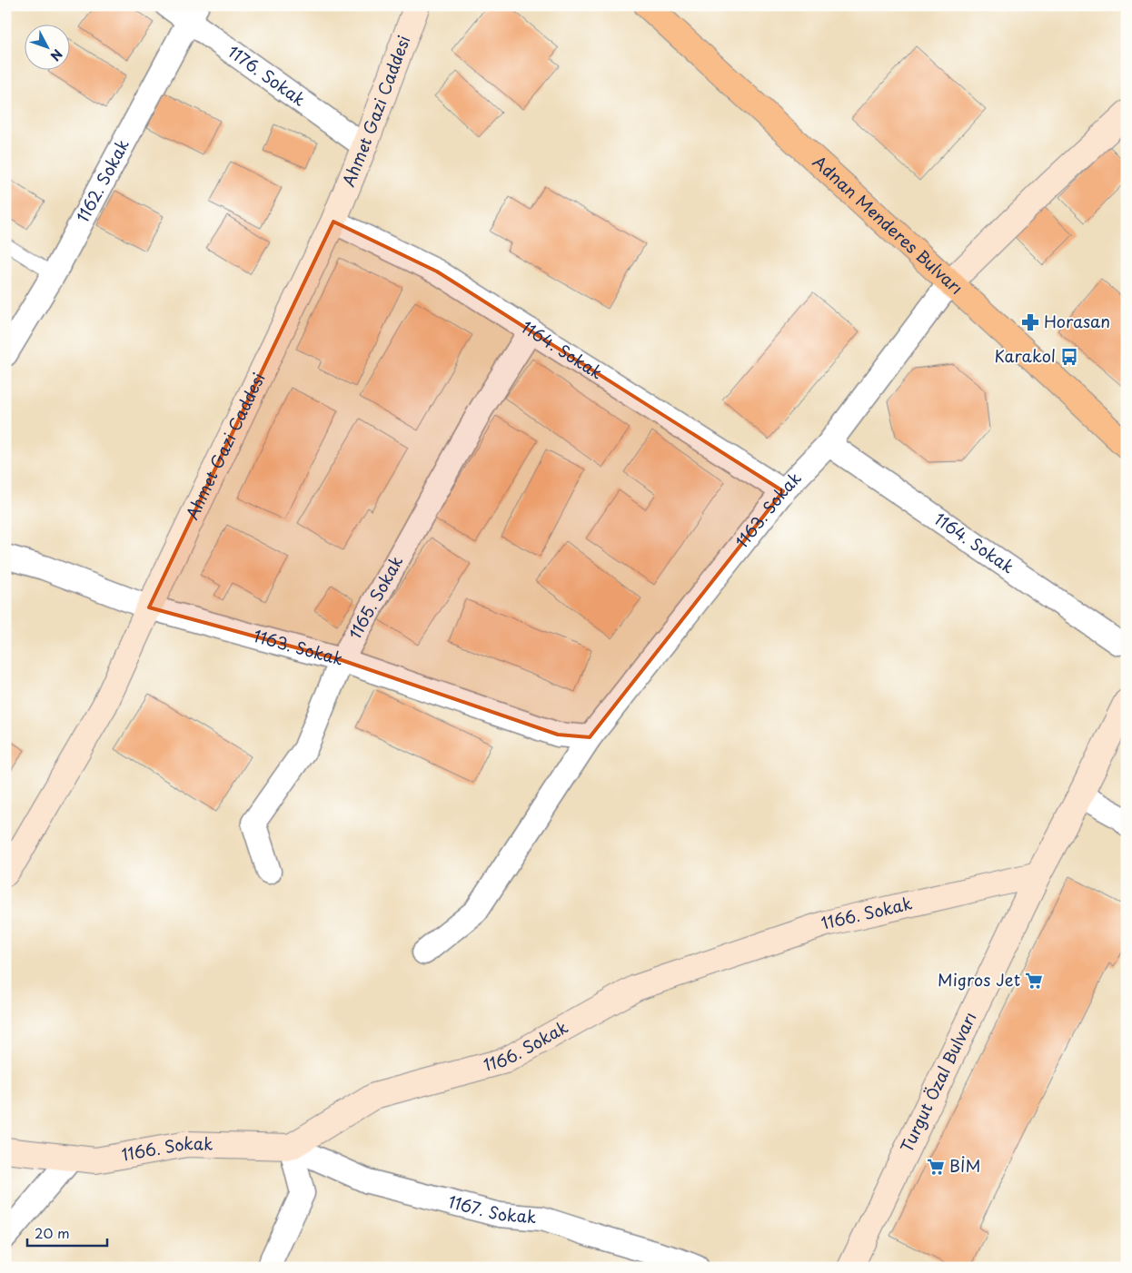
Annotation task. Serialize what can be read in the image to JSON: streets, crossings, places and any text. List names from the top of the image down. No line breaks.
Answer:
{"streets":{"main road":["Adnan Menderes Bulvarı"],"street":["1176. Sokak","Ahmet Gazi Caddesi","1162. Sokak","1164. Sokak","1163. Sokak","1165. Sokak","1166. Sokak","Turgut Özal Bulvarı","1167. Sokak"]},"crossings":[["1176. Sokak","Ahmet Gazi Caddesi"],["1176. Sokak","1162. Sokak"],["Ahmet Gazi Caddesi","1164. Sokak"],["Ahmet Gazi Caddesi","1163. Sokak"],["Adnan Menderes Bulvarı","1163. Sokak"],["1164. Sokak","1163. Sokak"],["1164. Sokak","1165. Sokak"],["1163. Sokak","1165. Sokak"],["1166. Sokak","Turgut Özal Bulvarı"],["1166. Sokak","1167. Sokak"]],"places":{"pharmacy":["Horasan"],"bus stop":["Karakol"],"supermarket":["Migros Jet","BİM"]},"scale_bar":"20 m","north":"bottom right"}
